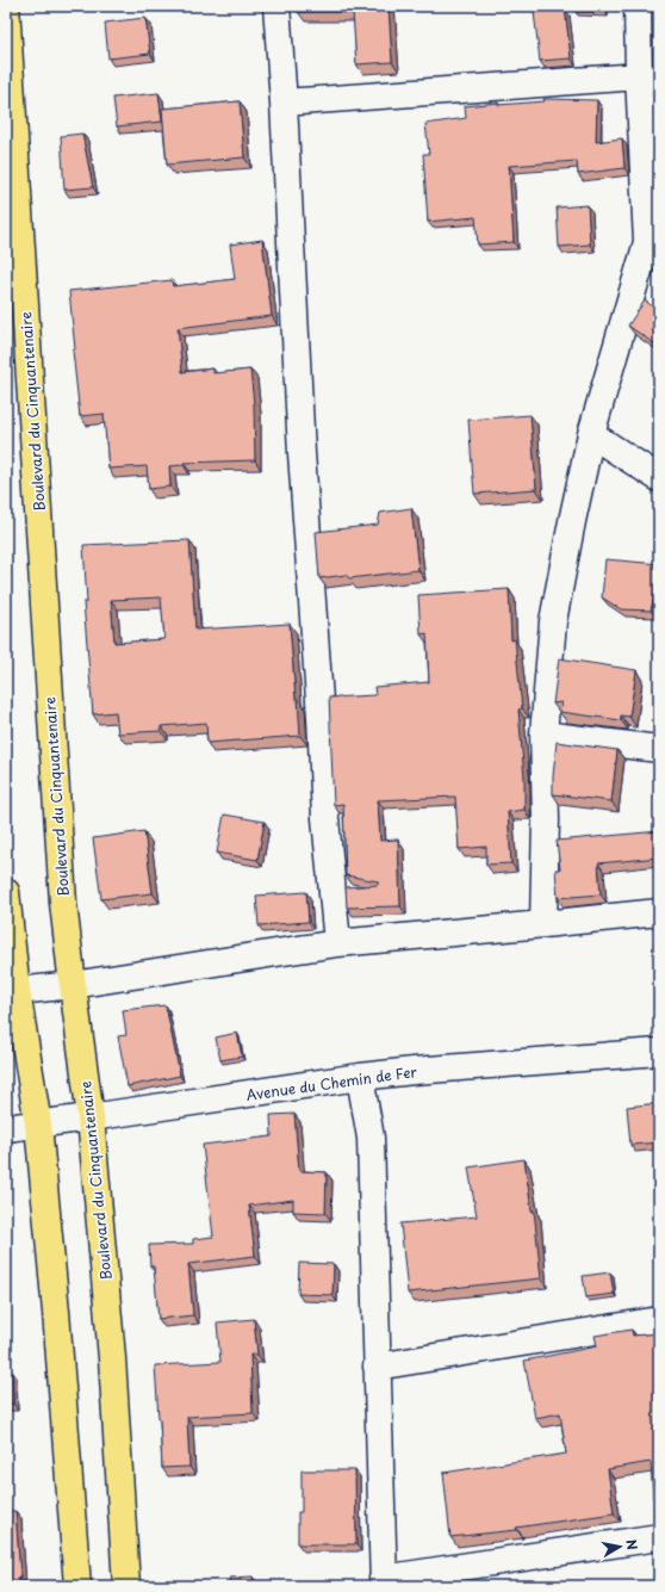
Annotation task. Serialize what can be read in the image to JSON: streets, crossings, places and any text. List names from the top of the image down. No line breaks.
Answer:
{"streets":{"main road":["Boulevard du Cinquantenaire"],"street":["Avenue du Chemin de Fer"]},"crossings":[["Boulevard du Cinquantenaire","Avenue du Chemin de Fer"]],"north":"right"}
